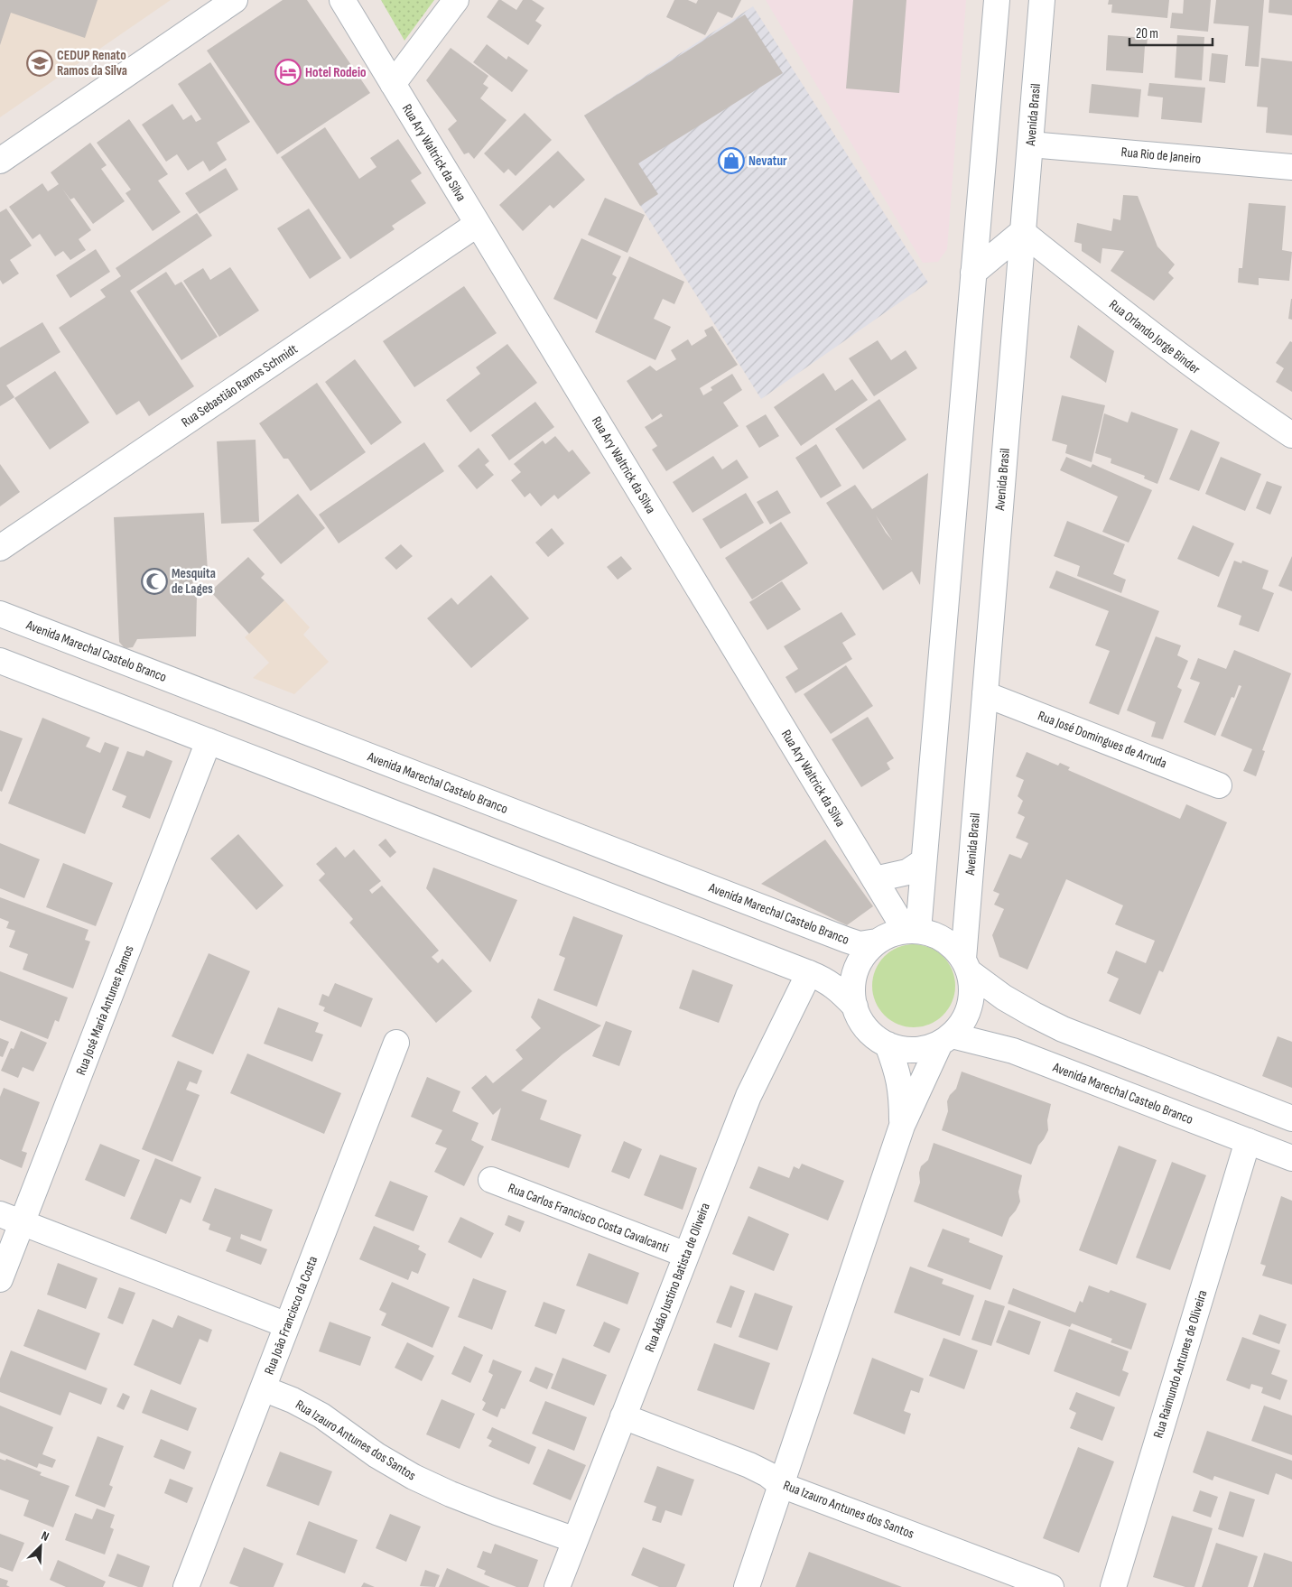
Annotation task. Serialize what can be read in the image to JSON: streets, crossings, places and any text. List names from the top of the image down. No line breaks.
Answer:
{"streets":{"street":["Avenida Brasil","Rua Ary Waltrick da Silva","Rua Rio de Janeiro","Rua Orlando Jorge Binder","Rua Sebastião Ramos Schmidt","Avenida Marechal Castelo Branco","Rua José Domingues de Arruda","Rua José Maria Antunes Ramos","Rua Carlos Francisco Costa Cavalcanti","Rua Adão Justino Batista de Oliveira","Rua João Francisco da Costa","Rua Raimundo Antunes de Oliveira","Rua Izauro Antunes dos Santos"]},"crossings":[["Avenida Brasil","Rua Ary Waltrick da Silva"],["Avenida Brasil","Rua Rio de Janeiro"],["Avenida Brasil","Rua Orlando Jorge Binder"],["Avenida Brasil","Avenida Marechal Castelo Branco"],["Avenida Brasil","Rua José Domingues de Arruda"],["Rua Ary Waltrick da Silva","Rua Sebastião Ramos Schmidt"],["Rua Ary Waltrick da Silva","Avenida Marechal Castelo Branco"],["Avenida Marechal Castelo Branco","Rua Raimundo Antunes de Oliveira"],["Rua Carlos Francisco Costa Cavalcanti","Rua Adão Justino Batista de Oliveira"],["Rua Adão Justino Batista de Oliveira","Rua Izauro Antunes dos Santos"],["Rua João Francisco da Costa","Rua Izauro Antunes dos Santos"]],"places":{"school or university":["CEDUP Renato Ramos da Silva"],"hotel":["Hotel Rodeio"],"shop":["Nevatur"],"mosque":["Mesquita de Lages"]},"scale_bar":"20 m","north":"top right"}
